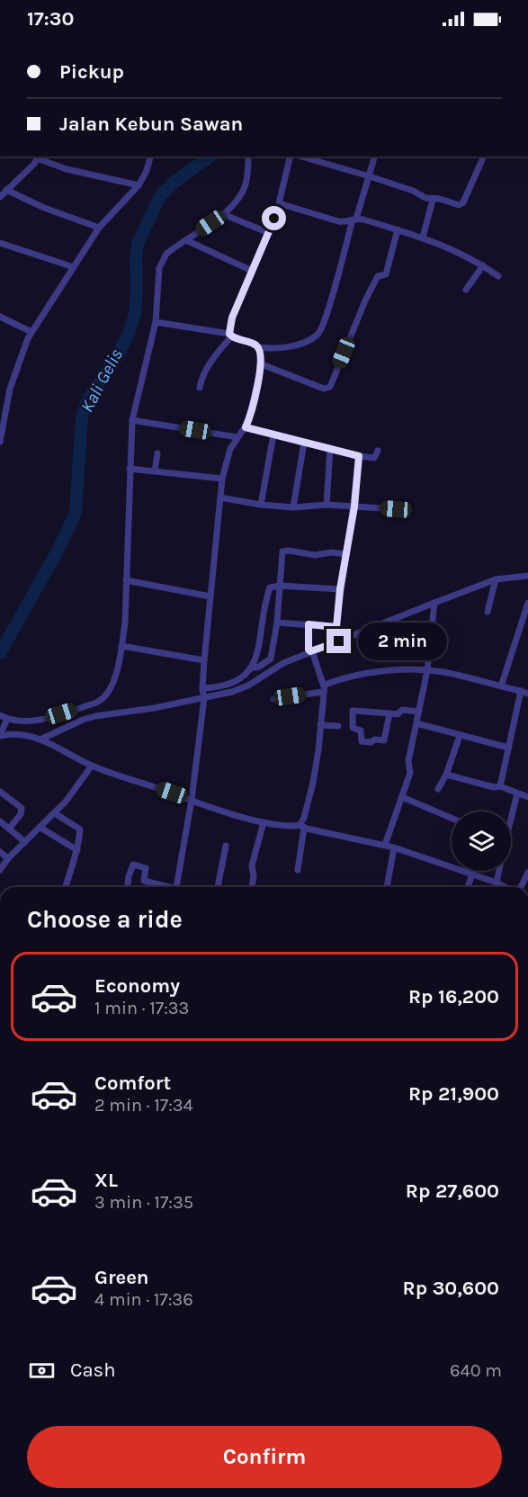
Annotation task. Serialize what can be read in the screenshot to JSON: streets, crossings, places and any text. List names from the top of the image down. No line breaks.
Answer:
{"water":["Kali Gelis"],"page":{"status":"17:30","banner":["Pickup","Jalan Kebun Sawan"],"bubble":"2 min","heading":"Choose a ride","list":[{"name":"Economy","note":"1 min · 17:33","value":"Rp 16,200"},{"name":"Comfort","note":"2 min · 17:34","value":"Rp 21,900"},{"name":"XL","note":"3 min · 17:35","value":"Rp 27,600"},{"name":"Green","note":"4 min · 17:36","value":"Rp 30,600"}],"pay":["Cash","640 m"],"buttons":"Confirm"}}
